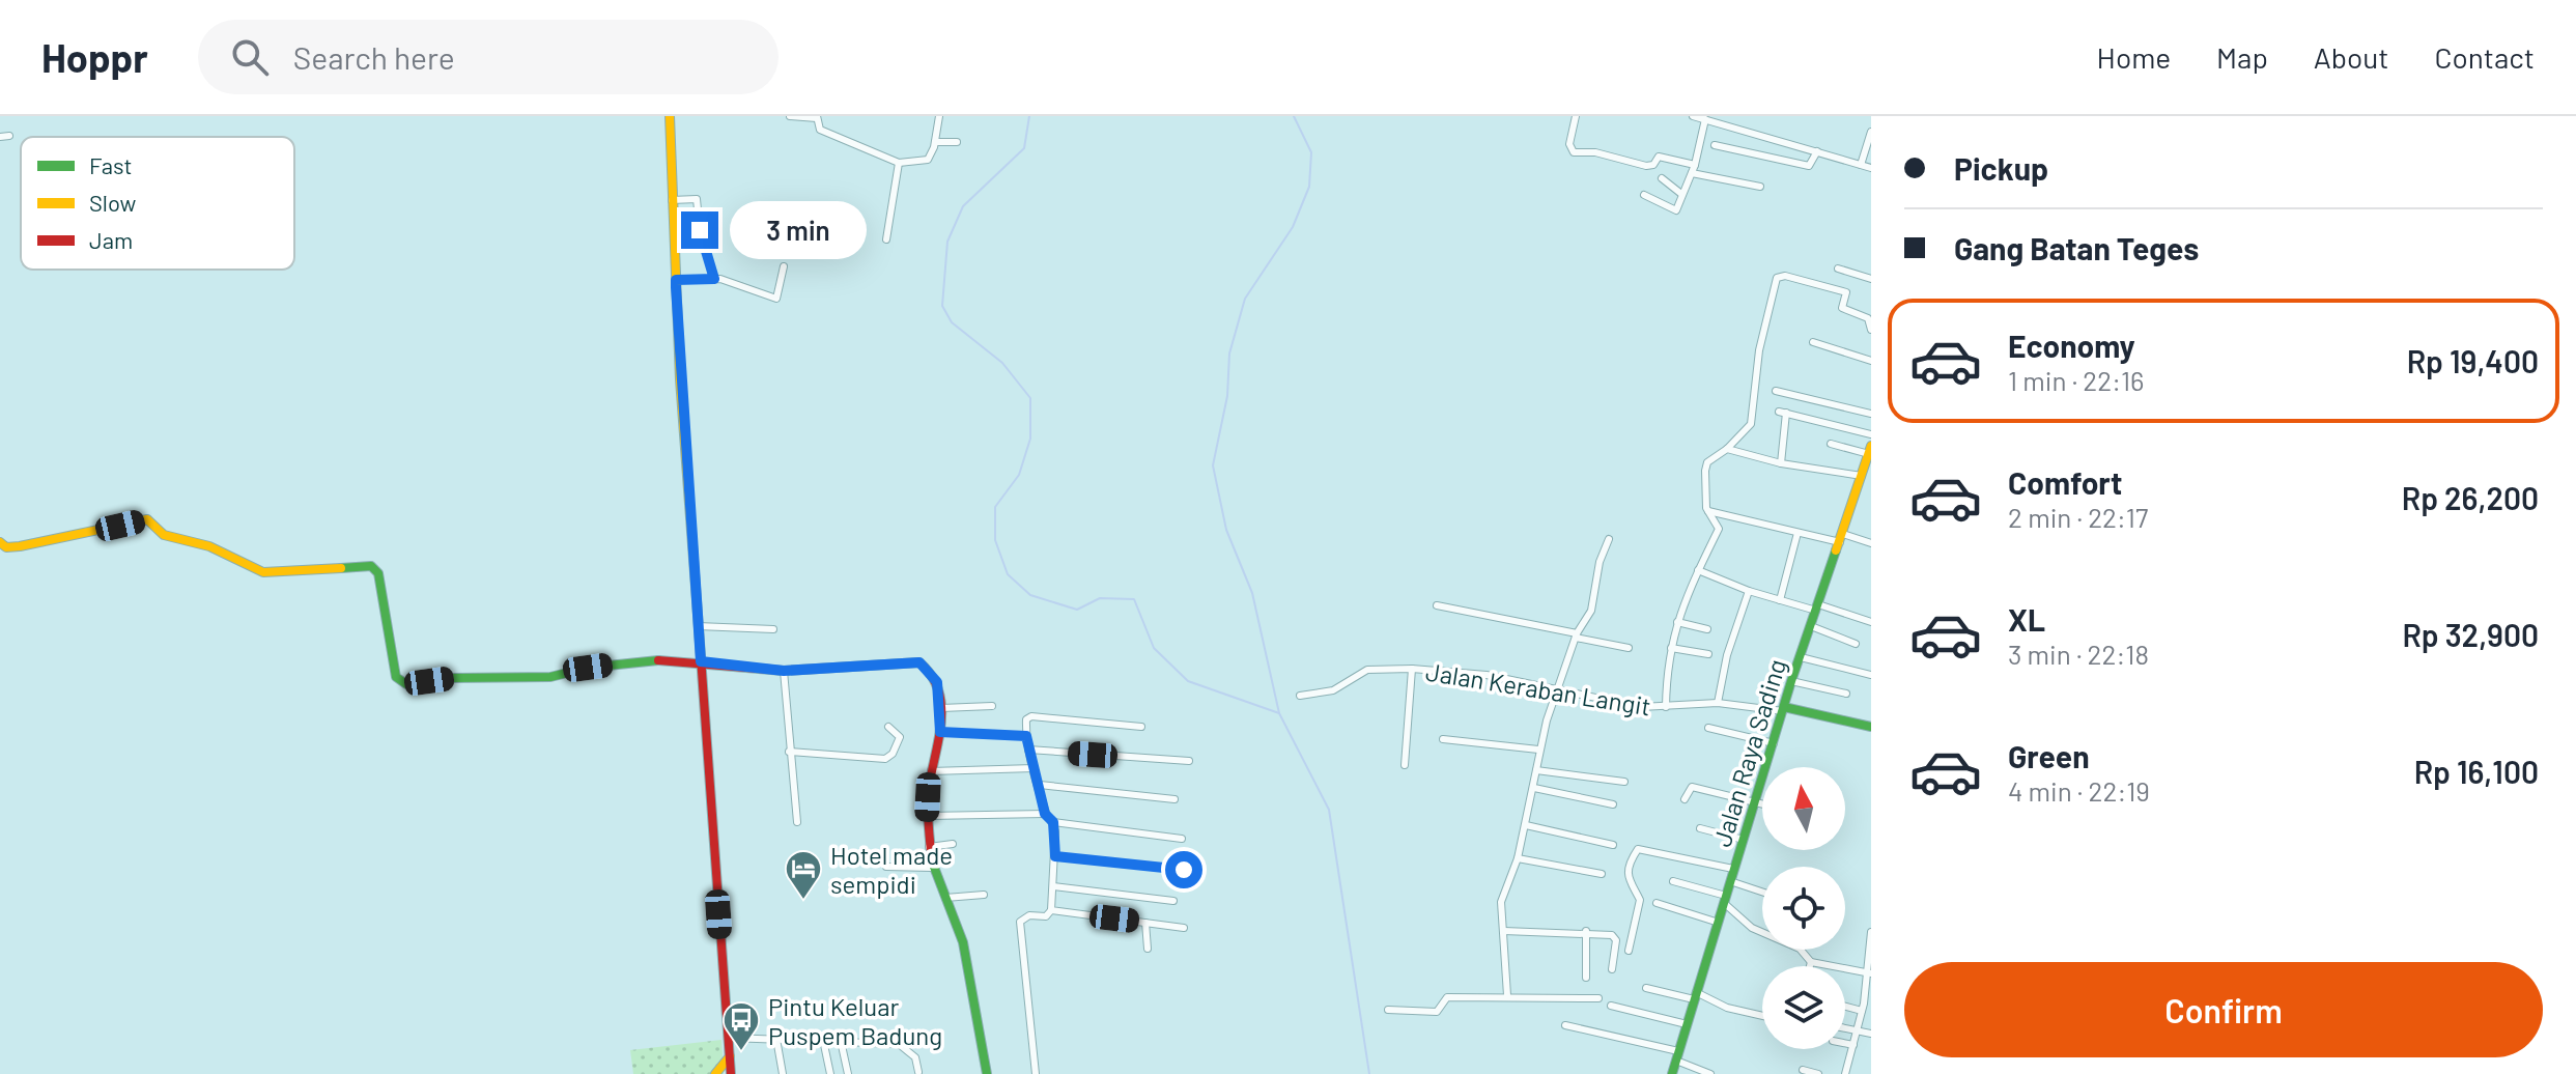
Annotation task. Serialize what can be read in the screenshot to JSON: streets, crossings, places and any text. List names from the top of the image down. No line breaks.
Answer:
{"streets":{"main road":["Jalan Raya Sading"],"street":["Jalan Keraban Langit"]},"crossings":[["Jalan Keraban Langit","Jalan Raya Sading"]],"places":{"hotel":["Hotel made sempidi"],"bus stop":["Pintu Keluar Puspem Badung"]},"legend":["Fast","Slow","Jam"],"north":"top","page":{"header":"Hoppr","search":"Search here","nav":["Home","Map","About","Contact"],"banner":["Pickup","Gang Batan Teges"],"bubble":"3 min","list":[{"name":"Economy","note":"1 min · 22:16","value":"Rp 19,400"},{"name":"Comfort","note":"2 min · 22:17","value":"Rp 26,200"},{"name":"XL","note":"3 min · 22:18","value":"Rp 32,900"},{"name":"Green","note":"4 min · 22:19","value":"Rp 16,100"}],"buttons":"Confirm"}}
